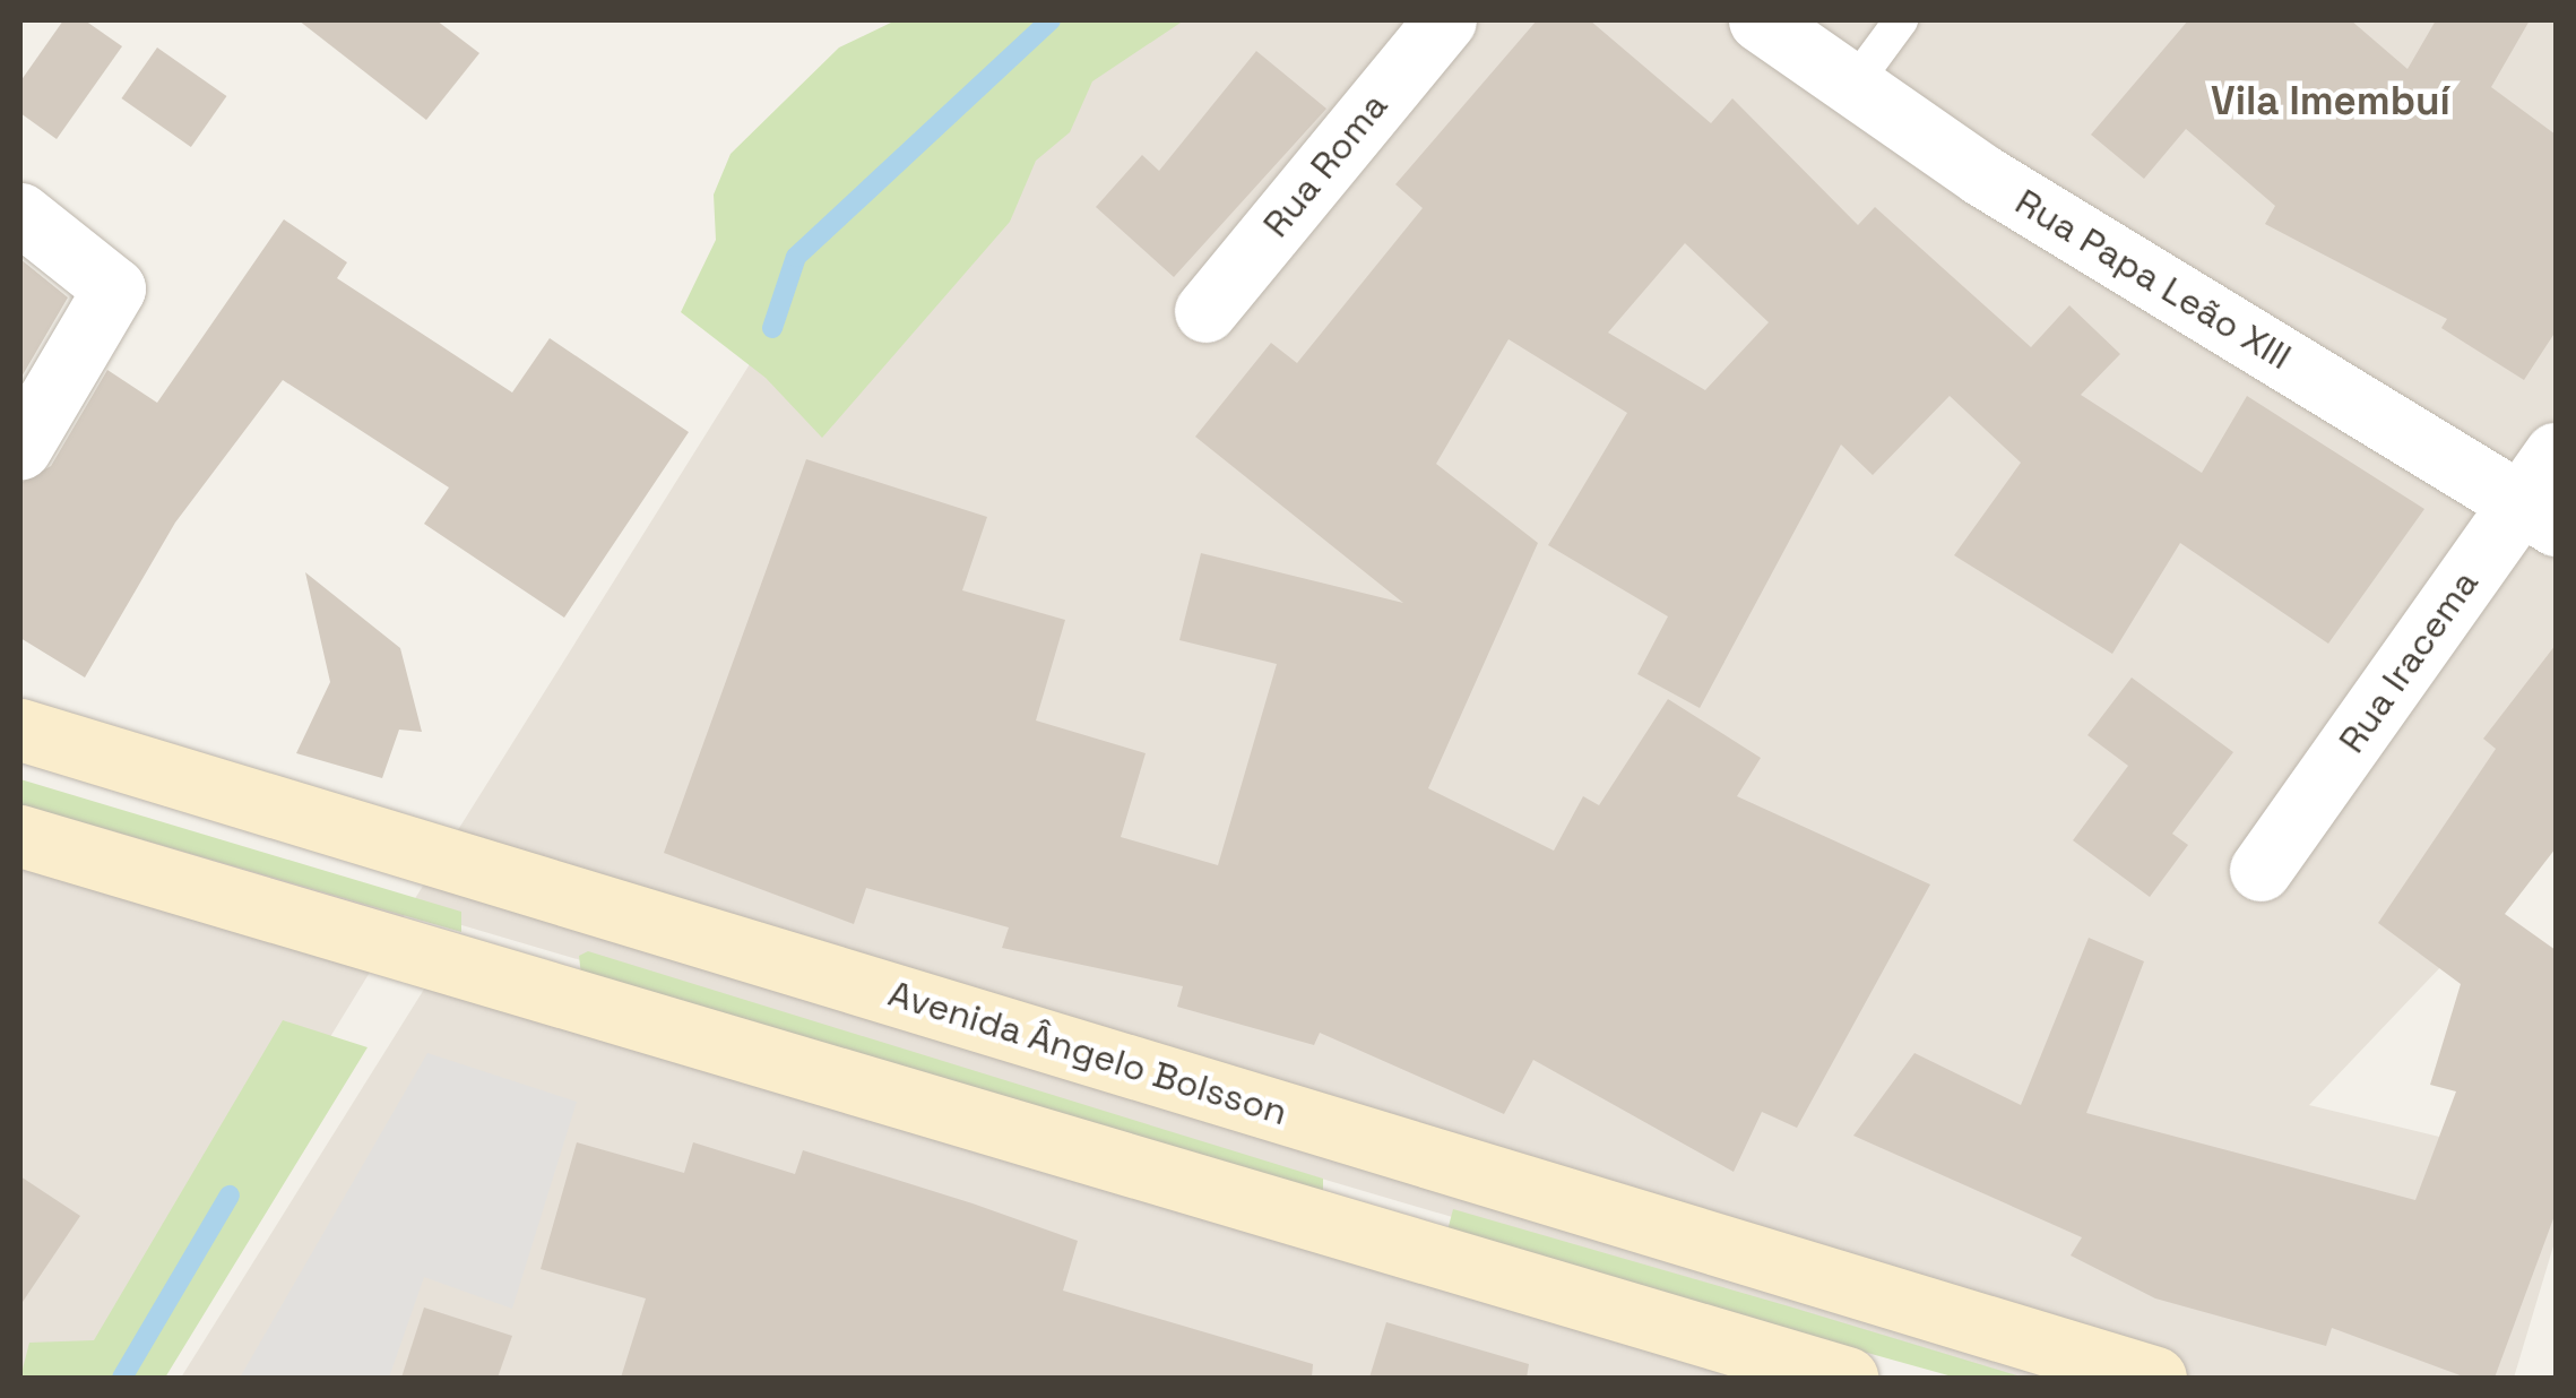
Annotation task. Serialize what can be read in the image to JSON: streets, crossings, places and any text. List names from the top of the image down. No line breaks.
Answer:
{"streets":{"main road":["Avenida Ângelo Bolsson"],"street":["Rua Roma","Rua Papa Leão XIII","Rua Iracema"]},"crossings":[["Rua Papa Leão XIII","Rua Iracema"]],"districts":["Vila Imembuí"]}
